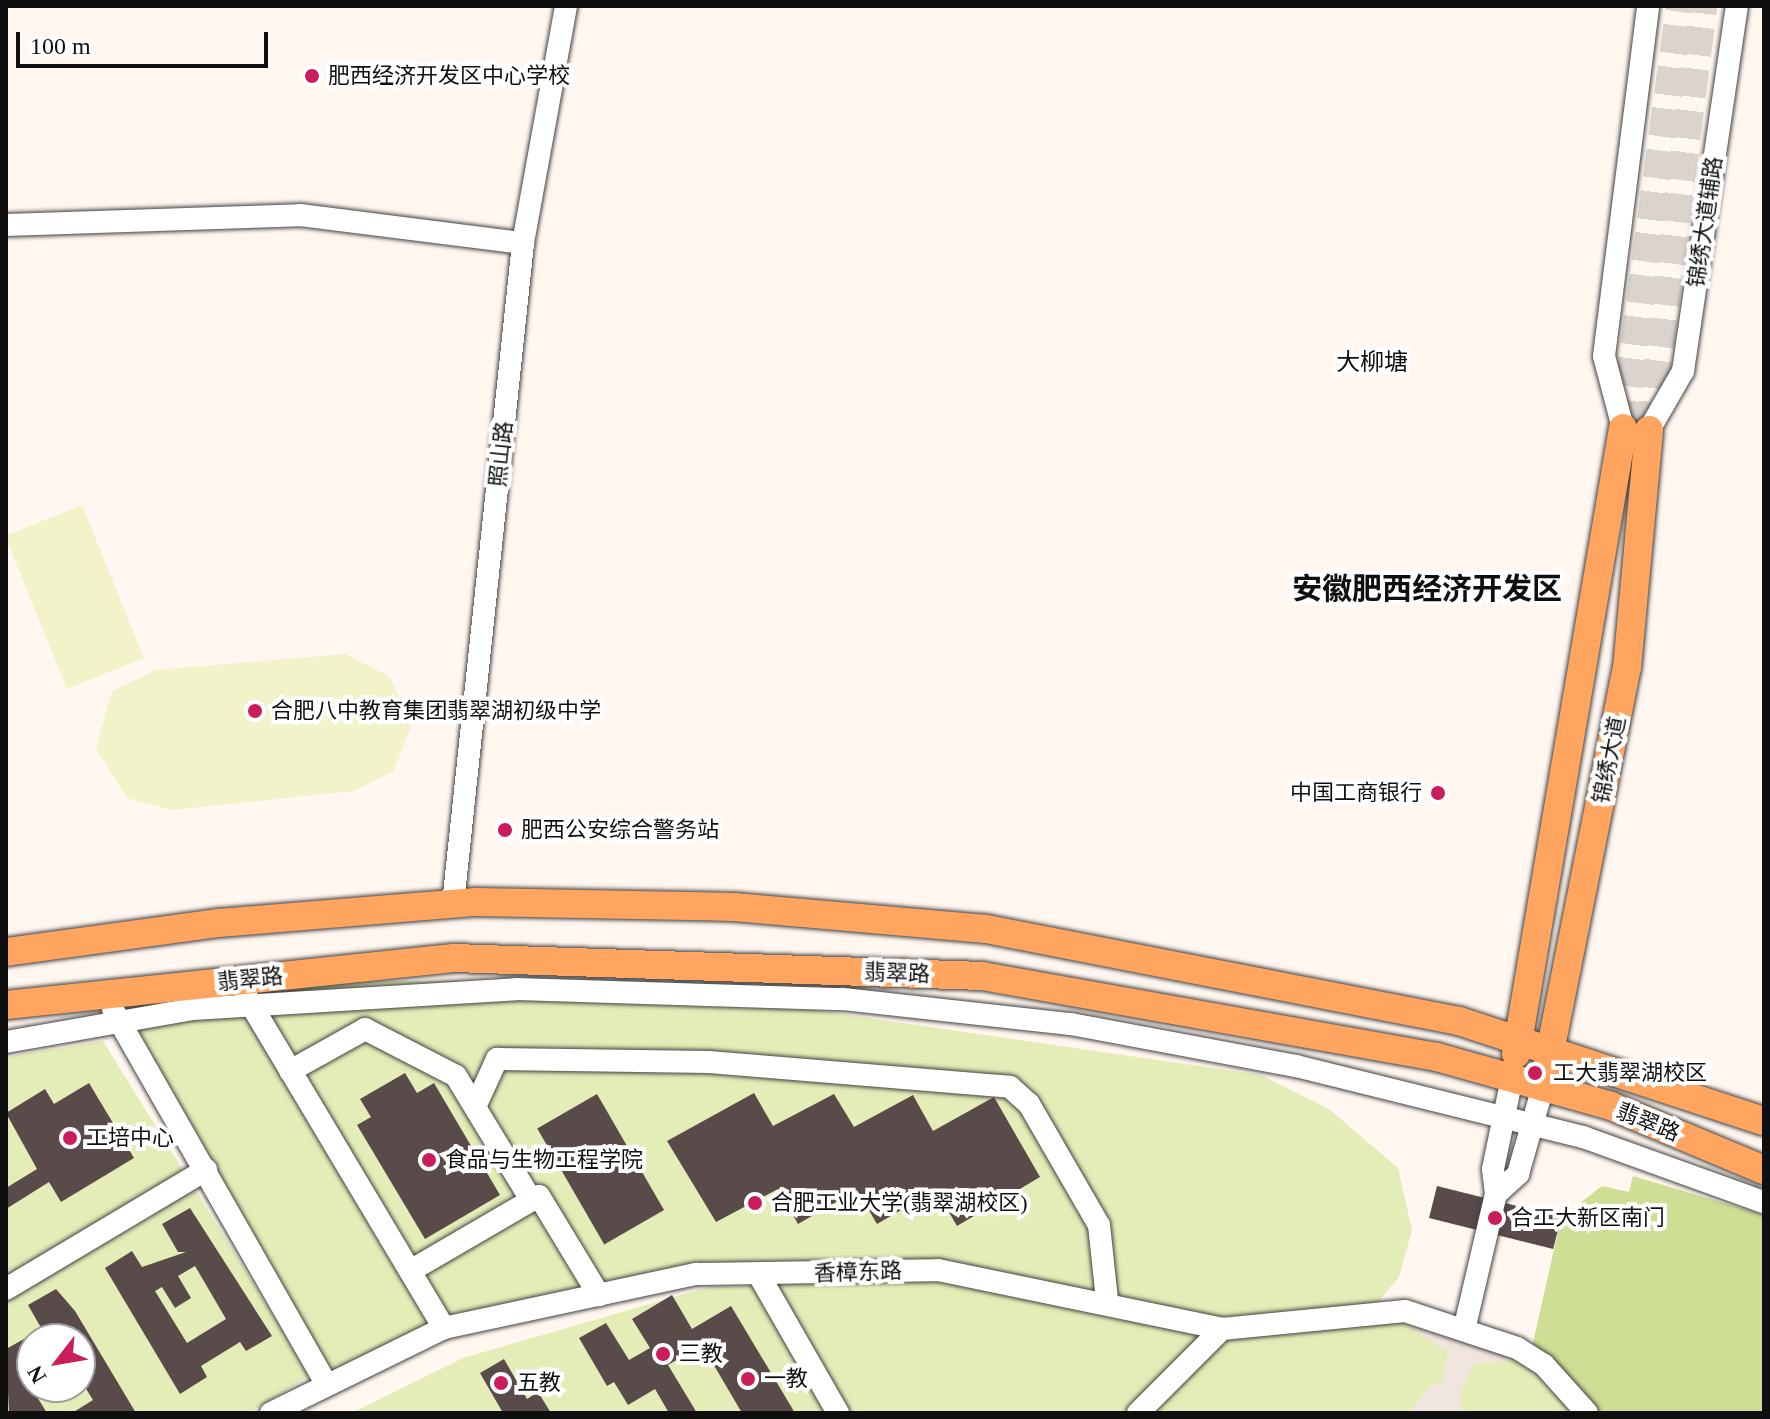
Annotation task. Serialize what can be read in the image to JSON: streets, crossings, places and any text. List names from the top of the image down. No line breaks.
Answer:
{"streets":{"main road":["锦绣大道","翡翠路"],"street":["锦绣大道辅路","照山路","香樟东路"]},"crossings":[["锦绣大道辅路","锦绣大道"],["照山路","翡翠路"],["锦绣大道","翡翠路"]],"districts":["大柳塘","安徽肥西经济开发区"],"places":["肥西经济开发区中心学校","合肥八中教育集团翡翠湖初级中学","中国工商银行","肥西公安综合警务站","工大翡翠湖校区","工培中心","食品与生物工程学院","合肥工业大学(翡翠湖校区)","合工大新区南门","三教","一教","五教"],"scale_bar":"100 m","north":"bottom left"}
